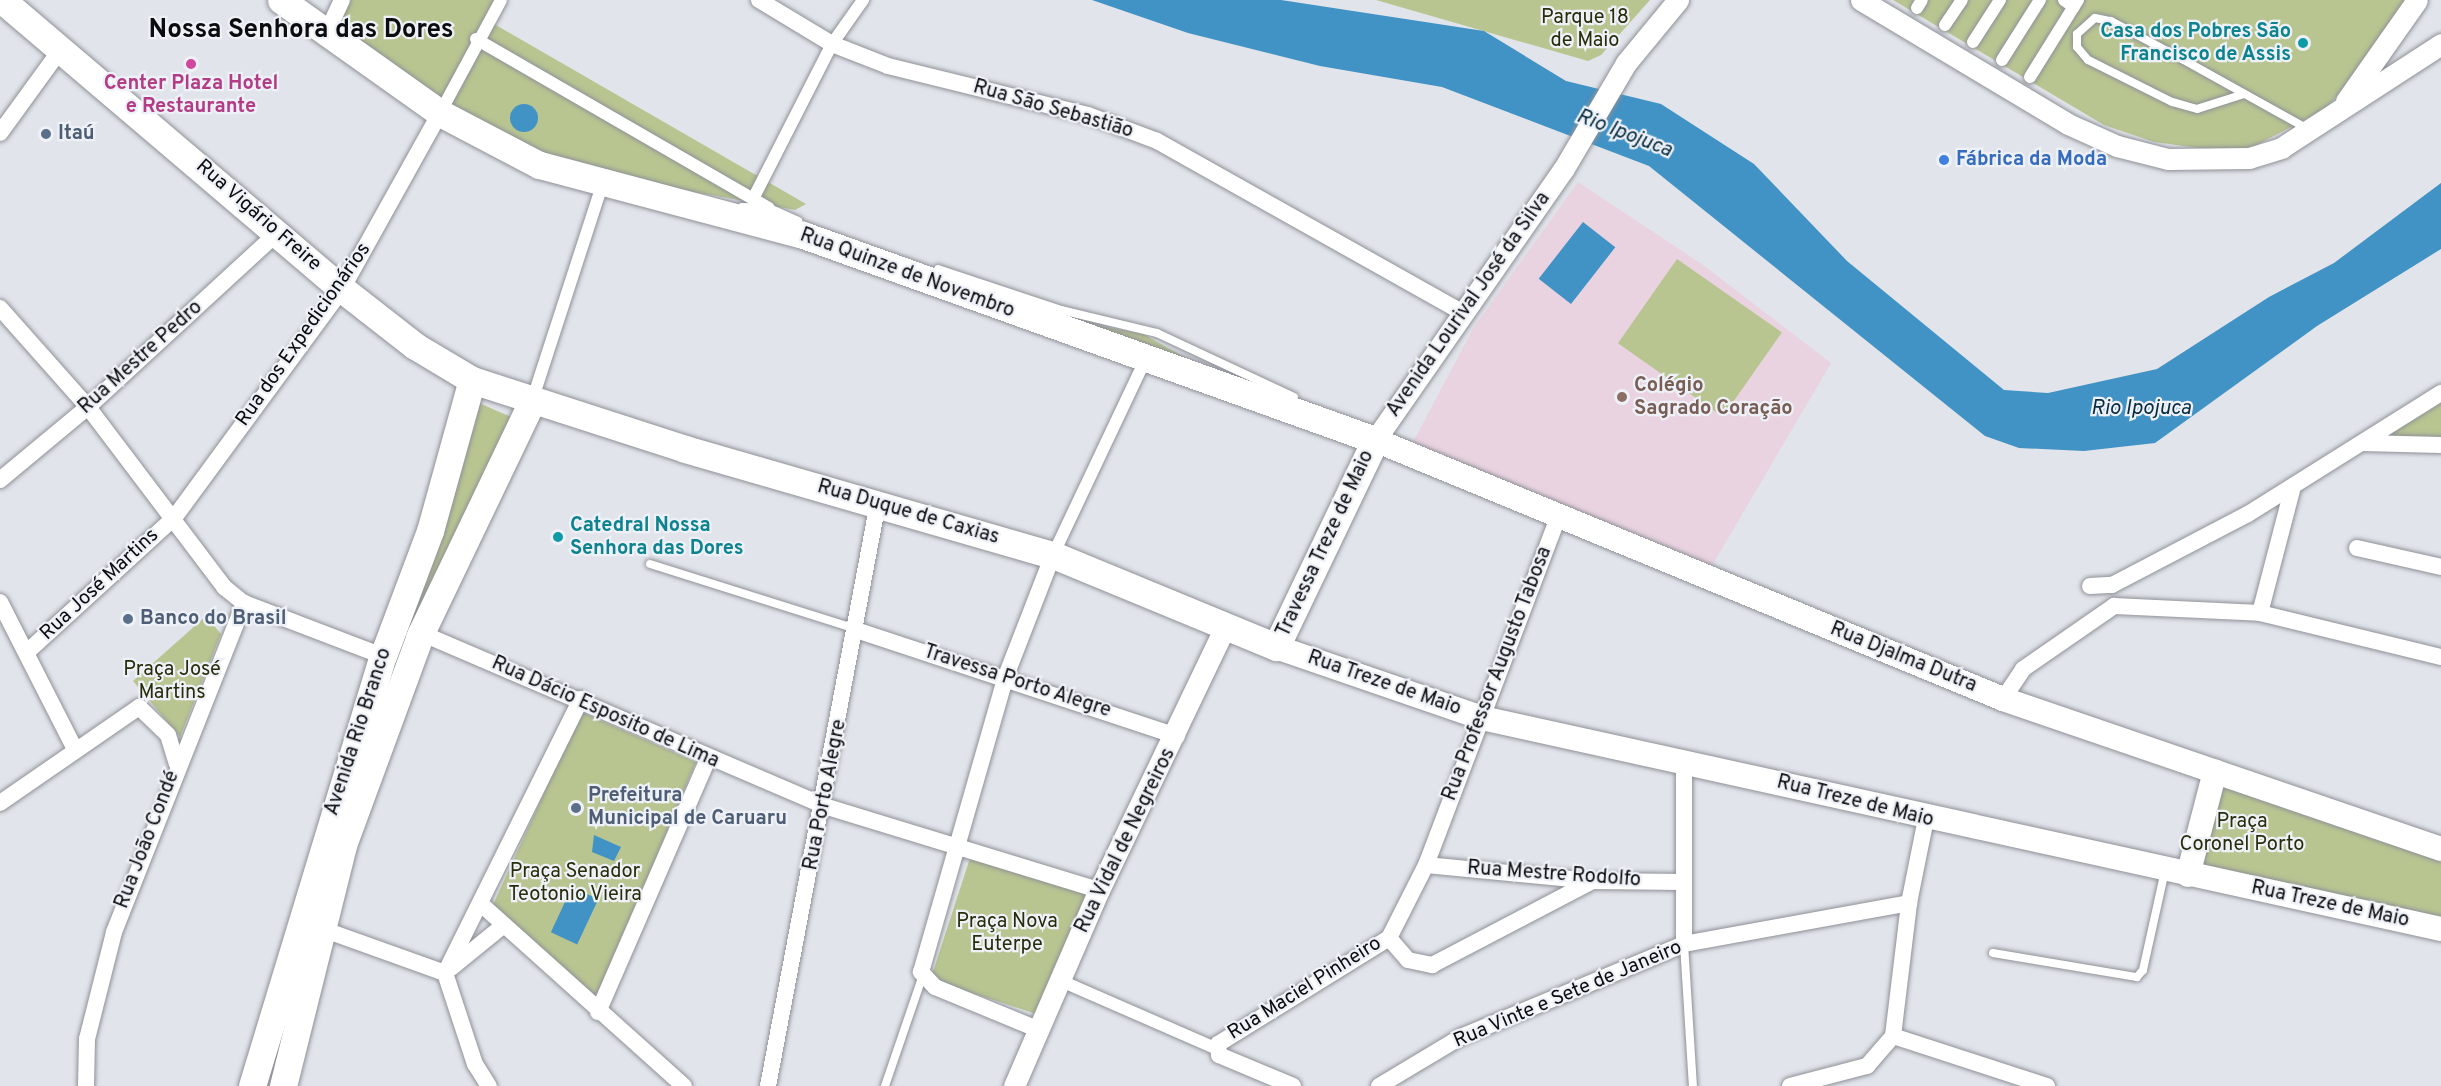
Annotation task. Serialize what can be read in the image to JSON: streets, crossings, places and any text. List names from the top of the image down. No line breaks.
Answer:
{"streets":{"main road":["Rua Vigário Freire","Rua Quinze de Novembro","Rua Duque de Caxias","Travessa Treze de Maio","Rua Djalma Dutra","Rua Treze de Maio","Avenida Rio Branco"],"street":["Rua São Sebastião","Avenida Lourival José da Silva","Rua dos Expedicionários","Rua Mestre Pedro","Rua José Martins","Rua Professor Augusto Tabosa","Travessa Porto Alegre","Rua Dácio Esposito de Lima","Rua Porto Alegre","Rua João Condé","Rua Vidal de Negreiros","Rua Mestre Rodolfo","Rua Maciel Pinheiro","Rua Vinte e Sete de Janeiro"]},"crossings":[["Rua São Sebastião","Avenida Lourival José da Silva"],["Rua Vigário Freire","Rua dos Expedicionários"],["Rua Vigário Freire","Rua Mestre Pedro"],["Rua Vigário Freire","Rua Duque de Caxias"],["Rua Vigário Freire","Avenida Rio Branco"],["Rua Quinze de Novembro","Avenida Lourival José da Silva"],["Rua Quinze de Novembro","Rua dos Expedicionários"],["Rua Quinze de Novembro","Travessa Treze de Maio"],["Rua Quinze de Novembro","Rua Djalma Dutra"],["Avenida Lourival José da Silva","Travessa Treze de Maio"],["Avenida Lourival José da Silva","Rua Djalma Dutra"],["Rua dos Expedicionários","Rua José Martins"],["Rua Duque de Caxias","Travessa Treze de Maio"],["Rua Duque de Caxias","Rua Treze de Maio"],["Rua Duque de Caxias","Avenida Rio Branco"],["Rua Duque de Caxias","Rua Porto Alegre"],["Rua Duque de Caxias","Rua Vidal de Negreiros"],["Travessa Treze de Maio","Rua Djalma Dutra"],["Travessa Treze de Maio","Rua Treze de Maio"],["Rua Djalma Dutra","Rua Professor Augusto Tabosa"],["Rua Professor Augusto Tabosa","Rua Treze de Maio"],["Rua Professor Augusto Tabosa","Rua Mestre Rodolfo"],["Rua Professor Augusto Tabosa","Rua Maciel Pinheiro"],["Travessa Porto Alegre","Rua Porto Alegre"],["Travessa Porto Alegre","Rua Vidal de Negreiros"],["Rua Dácio Esposito de Lima","Avenida Rio Branco"],["Rua Dácio Esposito de Lima","Rua Porto Alegre"],["Rua Dácio Esposito de Lima","Rua Vidal de Negreiros"],["Rua Mestre Rodolfo","Rua Maciel Pinheiro"]],"districts":["Nossa Senhora das Dores"],"water":["Rio Ipojuca"],"parks":["Parque 18 de Maio","Praça José Martins","Praça Coronel Porto","Praça Senador Teotonio Vieira","Praça Nova Euterpe"],"places":["Casa dos Pobres São Francisco de Assis","Center Plaza Hotel e Restaurante","Itaú","Fábrica da Moda","Colégio Sagrado Coração","Catedral Nossa Senhora das Dores","Banco do Brasil","Prefeitura Municipal de Caruaru"]}
